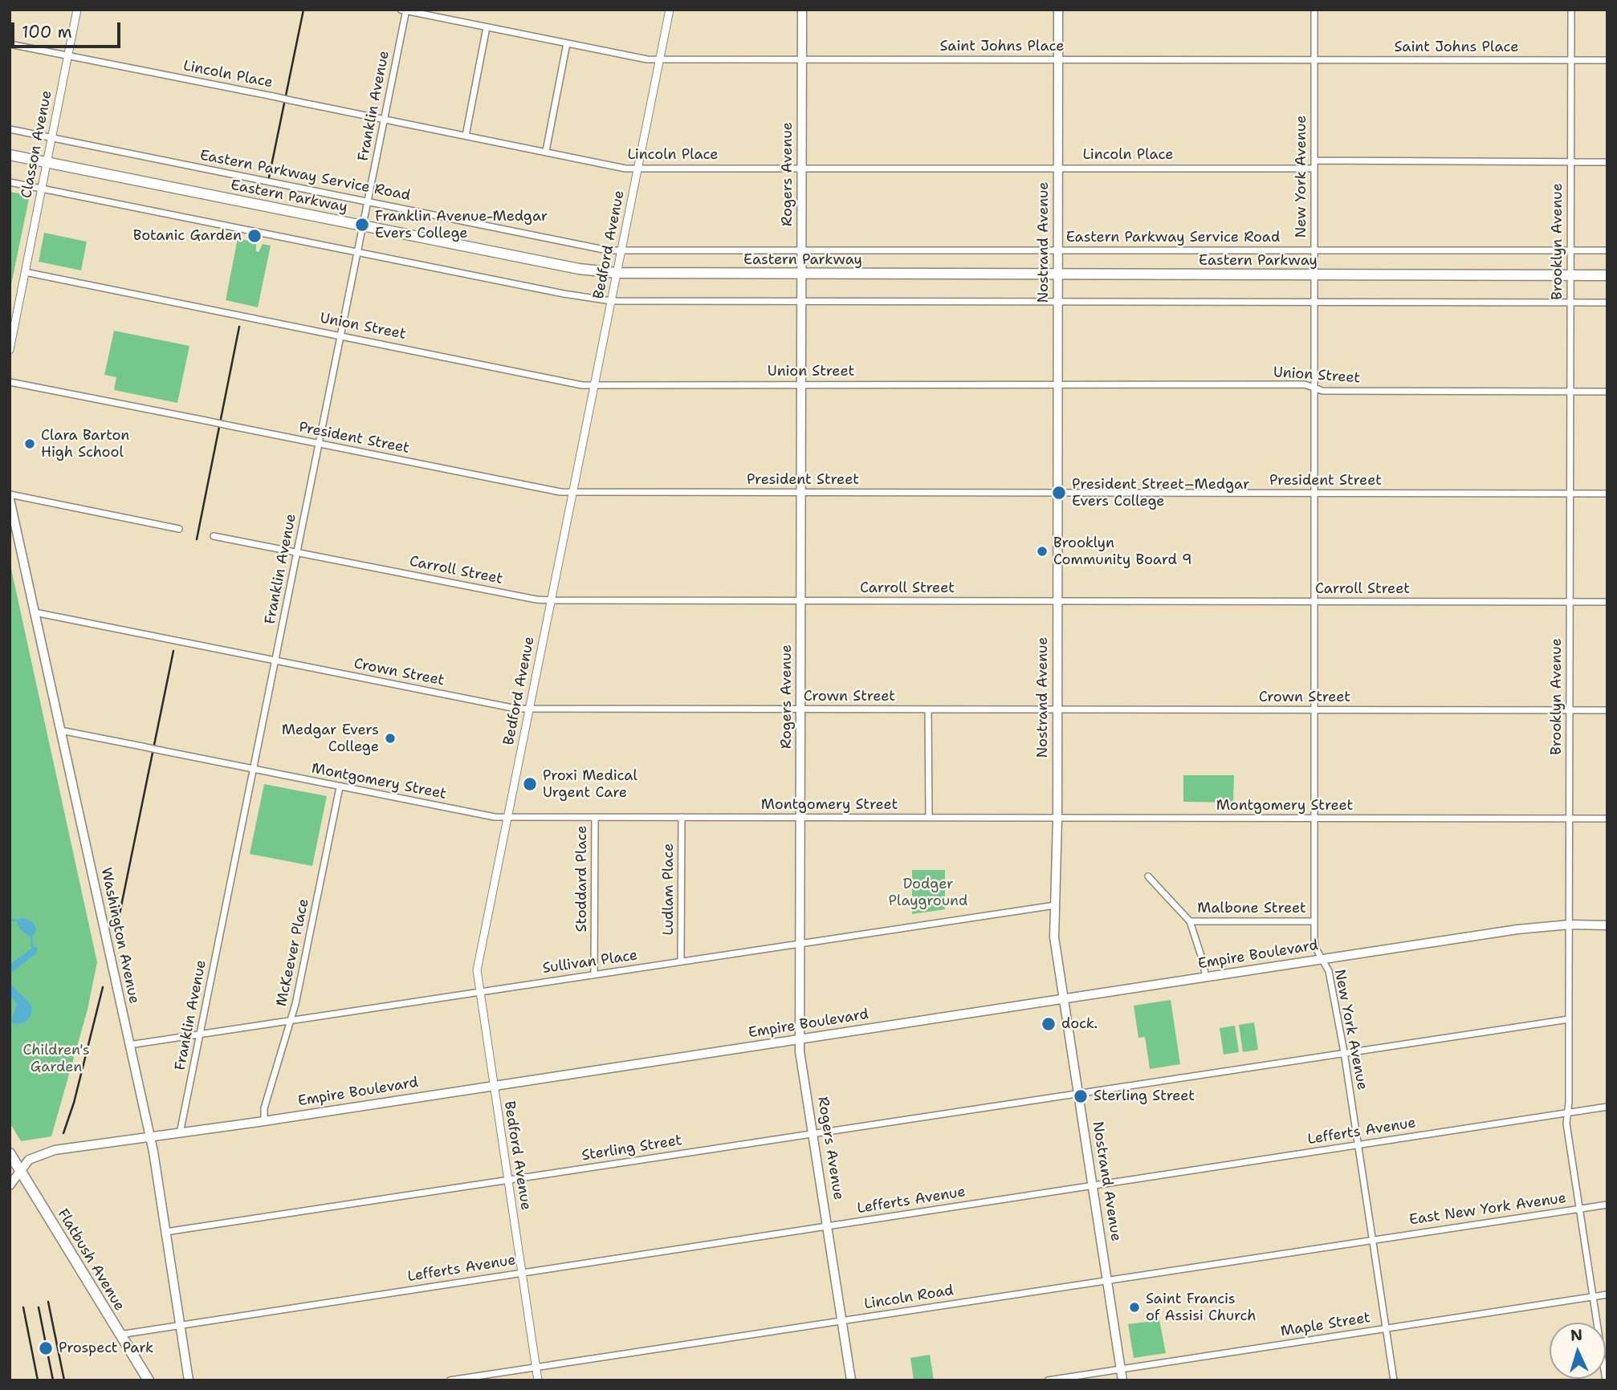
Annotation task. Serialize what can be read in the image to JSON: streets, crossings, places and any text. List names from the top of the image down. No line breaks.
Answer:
{"streets":{"main road":["Rogers Avenue","Eastern Parkway","Nostrand Avenue","Washington Avenue","Empire Boulevard","Flatbush Avenue"],"street":["Saint Johns Place","Lincoln Place","Franklin Avenue","Classon Avenue","Eastern Parkway Service Road","New York Avenue","Brooklyn Avenue","Bedford Avenue","Union Street","President Street","Carroll Street","Crown Street","Montgomery Street","Stoddard Place","Ludlam Place","Malbone Street","McKeever Place","Sullivan Place","Lefferts Avenue","Sterling Street","East New York Avenue","Lincoln Road","Maple Street"]},"crossings":[["Saint Johns Place","Franklin Avenue"],["Saint Johns Place","Rogers Avenue"],["Saint Johns Place","New York Avenue"],["Saint Johns Place","Brooklyn Avenue"],["Saint Johns Place","Nostrand Avenue"],["Saint Johns Place","Bedford Avenue"],["Lincoln Place","Franklin Avenue"],["Lincoln Place","Classon Avenue"],["Lincoln Place","Rogers Avenue"],["Lincoln Place","New York Avenue"],["Lincoln Place","Nostrand Avenue"],["Lincoln Place","Bedford Avenue"],["Franklin Avenue","Eastern Parkway Service Road"],["Franklin Avenue","Eastern Parkway"],["Franklin Avenue","Union Street"],["Franklin Avenue","President Street"],["Franklin Avenue","Carroll Street"],["Franklin Avenue","Crown Street"],["Franklin Avenue","Montgomery Street"],["Franklin Avenue","Empire Boulevard"],["Franklin Avenue","Sullivan Place"],["Classon Avenue","Eastern Parkway Service Road"],["Classon Avenue","Eastern Parkway"],["Classon Avenue","Union Street"],["Rogers Avenue","Eastern Parkway Service Road"],["Rogers Avenue","Eastern Parkway"],["Rogers Avenue","Union Street"],["Rogers Avenue","President Street"],["Rogers Avenue","Carroll Street"],["Rogers Avenue","Crown Street"],["Rogers Avenue","Montgomery Street"],["Rogers Avenue","Empire Boulevard"],["Rogers Avenue","Sullivan Place"],["Rogers Avenue","Lefferts Avenue"],["Rogers Avenue","Sterling Street"],["Rogers Avenue","Lincoln Road"],["Eastern Parkway Service Road","New York Avenue"],["Eastern Parkway Service Road","Brooklyn Avenue"],["Eastern Parkway Service Road","Nostrand Avenue"],["Eastern Parkway Service Road","Bedford Avenue"],["New York Avenue","Eastern Parkway"],["New York Avenue","Union Street"],["New York Avenue","President Street"],["New York Avenue","Carroll Street"],["New York Avenue","Crown Street"],["New York Avenue","Montgomery Street"],["New York Avenue","Malbone Street"],["New York Avenue","Empire Boulevard"],["New York Avenue","Lefferts Avenue"],["New York Avenue","Sterling Street"],["New York Avenue","East New York Avenue"],["New York Avenue","Lincoln Road"],["New York Avenue","Maple Street"],["Eastern Parkway","Brooklyn Avenue"],["Eastern Parkway","Nostrand Avenue"],["Eastern Parkway","Bedford Avenue"],["Brooklyn Avenue","Union Street"],["Brooklyn Avenue","President Street"],["Brooklyn Avenue","Carroll Street"],["Brooklyn Avenue","Crown Street"],["Brooklyn Avenue","Montgomery Street"],["Brooklyn Avenue","Empire Boulevard"],["Brooklyn Avenue","Lefferts Avenue"],["Brooklyn Avenue","Sterling Street"],["Brooklyn Avenue","East New York Avenue"],["Brooklyn Avenue","Maple Street"],["Nostrand Avenue","Union Street"],["Nostrand Avenue","President Street"],["Nostrand Avenue","Carroll Street"],["Nostrand Avenue","Crown Street"],["Nostrand Avenue","Montgomery Street"],["Nostrand Avenue","Empire Boulevard"],["Nostrand Avenue","Sullivan Place"],["Nostrand Avenue","Lefferts Avenue"],["Nostrand Avenue","Sterling Street"],["Nostrand Avenue","Lincoln Road"],["Nostrand Avenue","Maple Street"],["Bedford Avenue","Union Street"],["Bedford Avenue","President Street"],["Bedford Avenue","Carroll Street"],["Bedford Avenue","Crown Street"],["Bedford Avenue","Montgomery Street"],["Bedford Avenue","Empire Boulevard"],["Bedford Avenue","Sullivan Place"],["Bedford Avenue","Lefferts Avenue"],["Bedford Avenue","Sterling Street"],["Bedford Avenue","Lincoln Road"],["Crown Street","Washington Avenue"],["Montgomery Street","Stoddard Place"],["Montgomery Street","Ludlam Place"],["Montgomery Street","Washington Avenue"],["Montgomery Street","McKeever Place"],["Stoddard Place","Sullivan Place"],["Ludlam Place","Sullivan Place"],["Washington Avenue","Empire Boulevard"],["Washington Avenue","Sullivan Place"],["Washington Avenue","Lefferts Avenue"],["Washington Avenue","Sterling Street"],["McKeever Place","Empire Boulevard"],["McKeever Place","Sullivan Place"],["Empire Boulevard","Flatbush Avenue"],["Lefferts Avenue","Flatbush Avenue"],["East New York Avenue","Lincoln Road"]],"parks":["Dodger Playground","Children's Garden"],"places":["Franklin Avenue-Medgar Evers College","Botanic Garden","Clara Barton High School","President Street–Medgar Evers College","Brooklyn Community Board 9","Medgar Evers College","Proxi Medical Urgent Care","dock.","Sterling Street","Saint Francis of Assisi Church","Prospect Park"],"scale_bar":"100 m","north":"top"}
